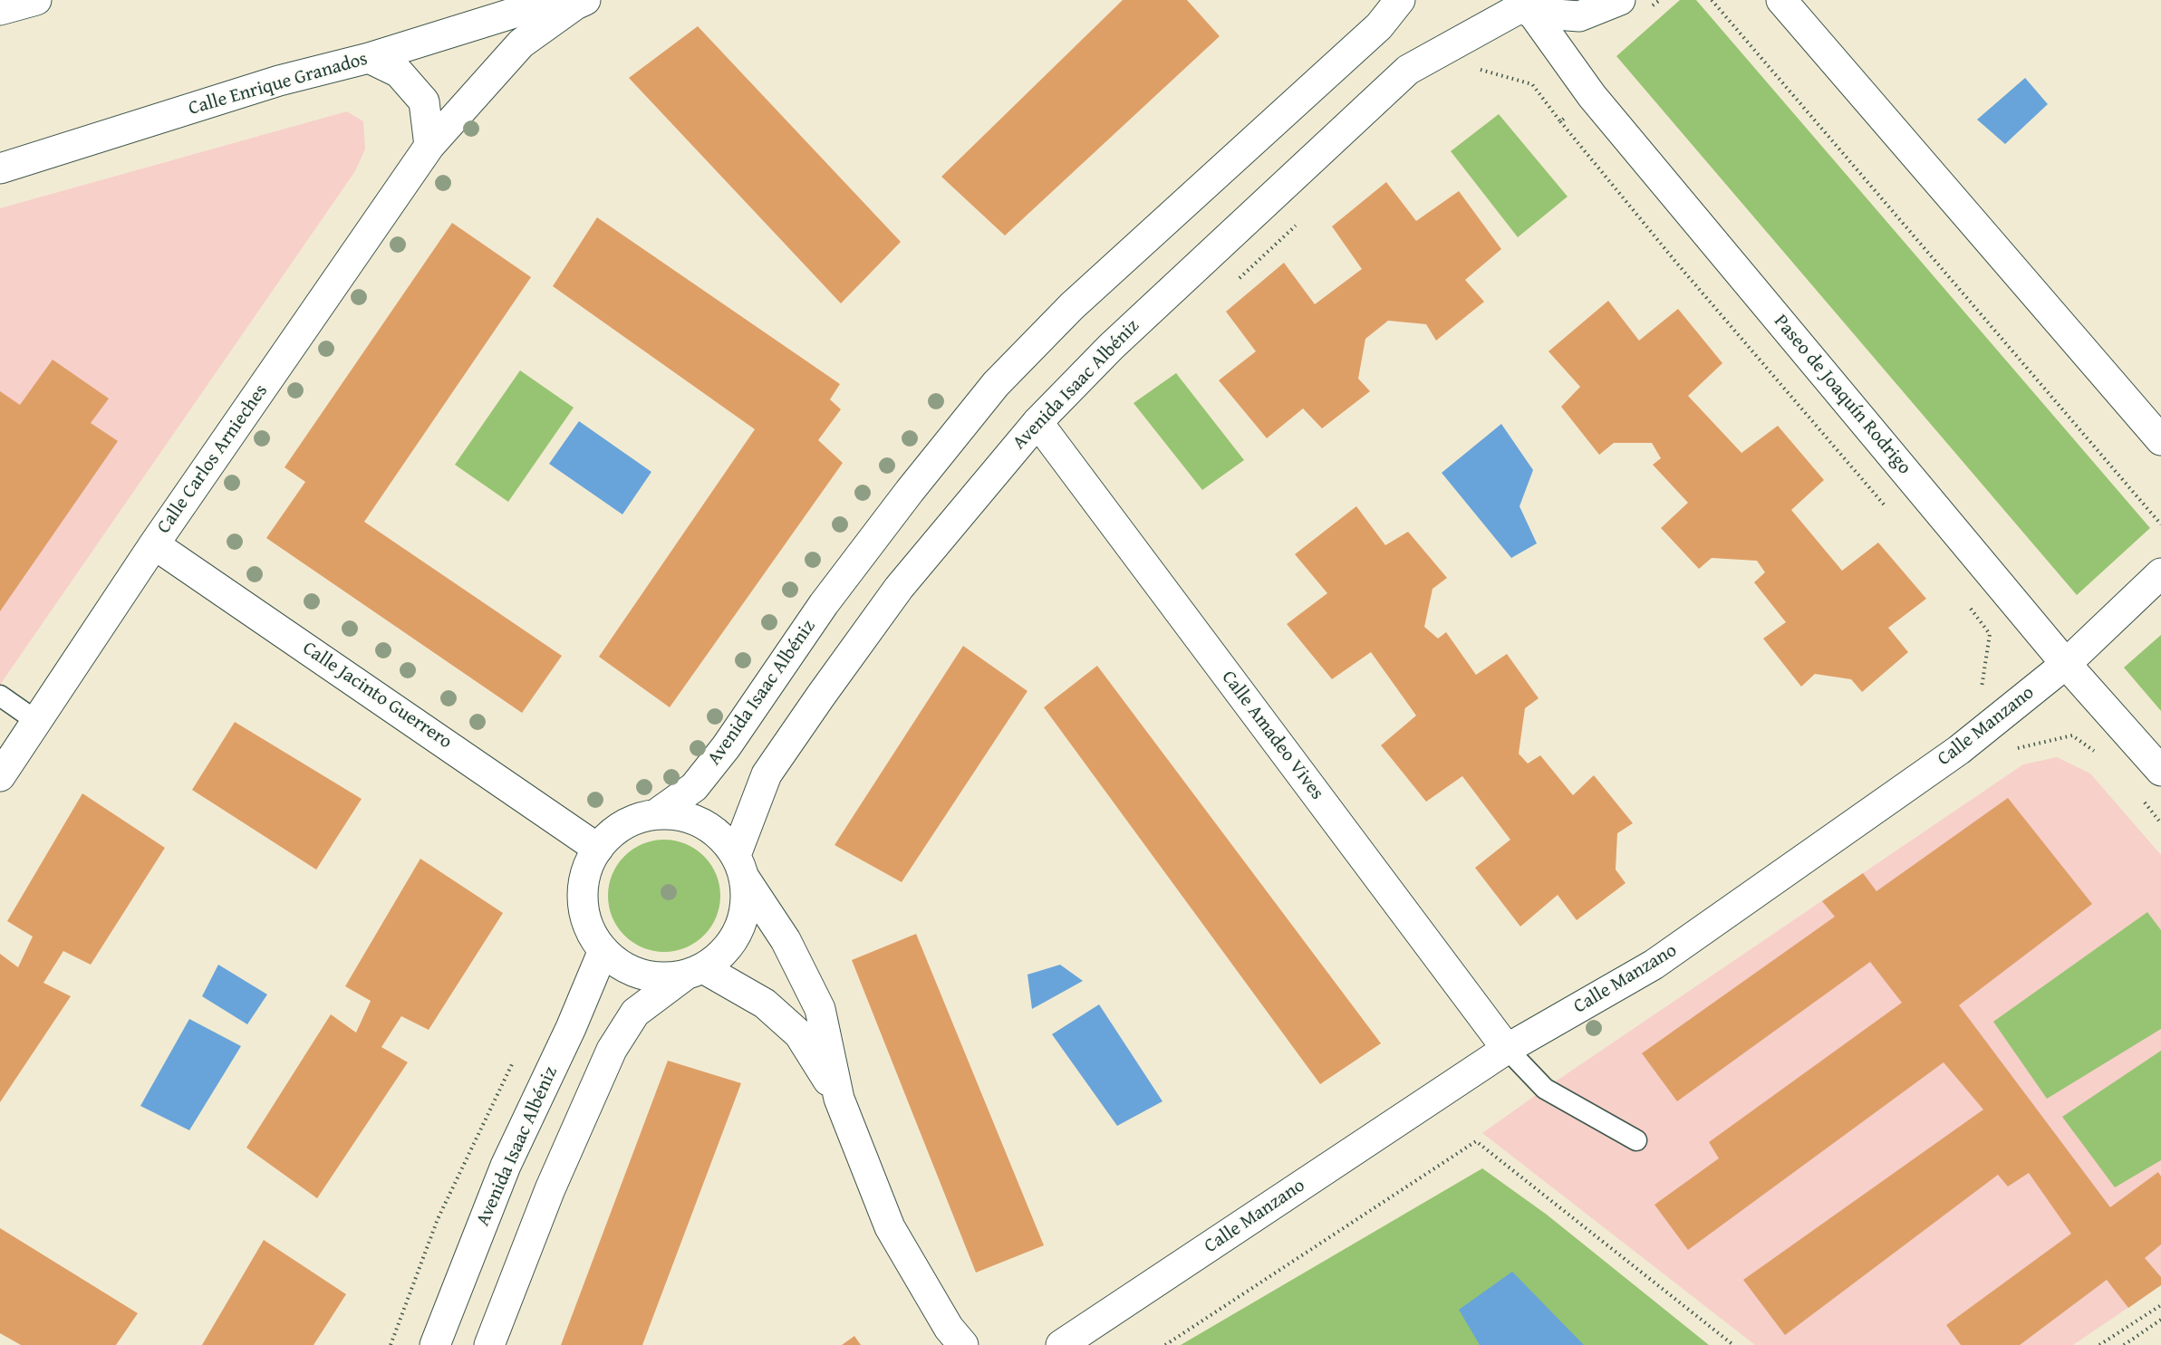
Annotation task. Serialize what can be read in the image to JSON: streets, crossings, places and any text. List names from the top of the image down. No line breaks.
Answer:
{"streets":{"street":["Calle Enrique Granados","Avenida Isaac Albéniz","Paseo de Joaquín Rodrigo","Calle Carlos Arnieches","Calle Jacinto Guerrero","Calle Manzano","Calle Amadeo Vives"]},"crossings":[["Avenida Isaac Albéniz","Paseo de Joaquín Rodrigo"],["Avenida Isaac Albéniz","Calle Jacinto Guerrero"],["Avenida Isaac Albéniz","Calle Amadeo Vives"],["Paseo de Joaquín Rodrigo","Calle Manzano"],["Calle Carlos Arnieches","Calle Jacinto Guerrero"],["Calle Manzano","Calle Amadeo Vives"]]}
